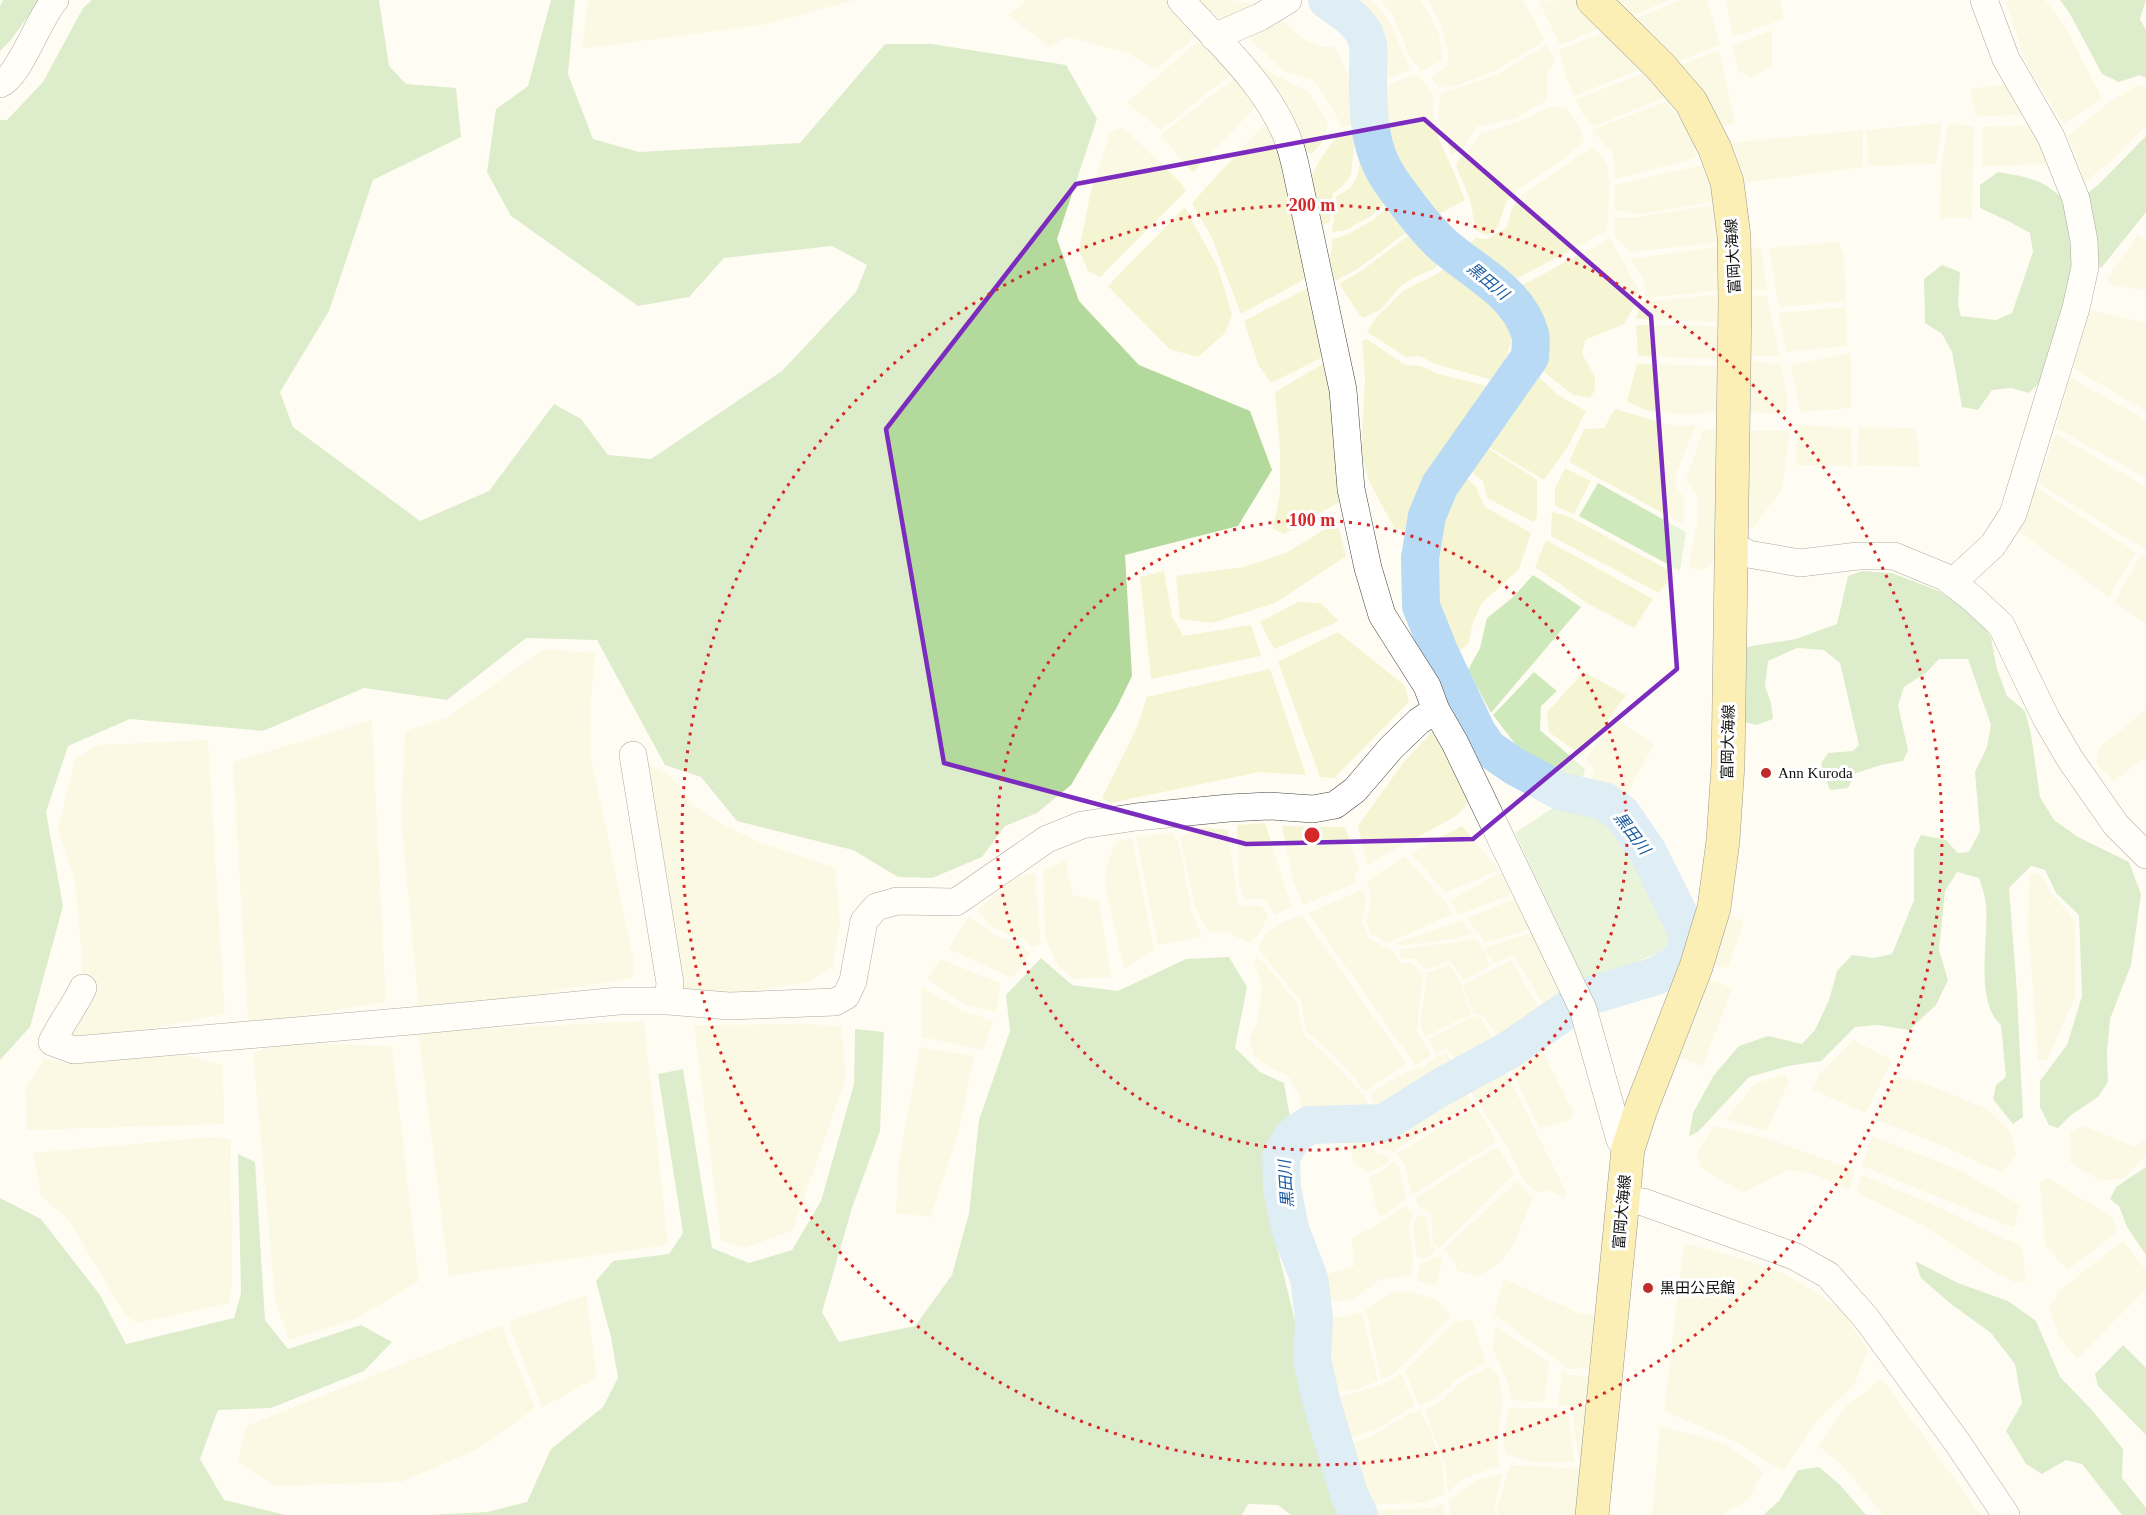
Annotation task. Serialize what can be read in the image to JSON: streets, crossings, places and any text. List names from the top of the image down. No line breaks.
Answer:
{"streets":{"main road":["富岡大海線"]},"water":["黒田川"],"places":["Ann Kuroda","黒田公民館"],"rings":["200 m","100 m"]}
